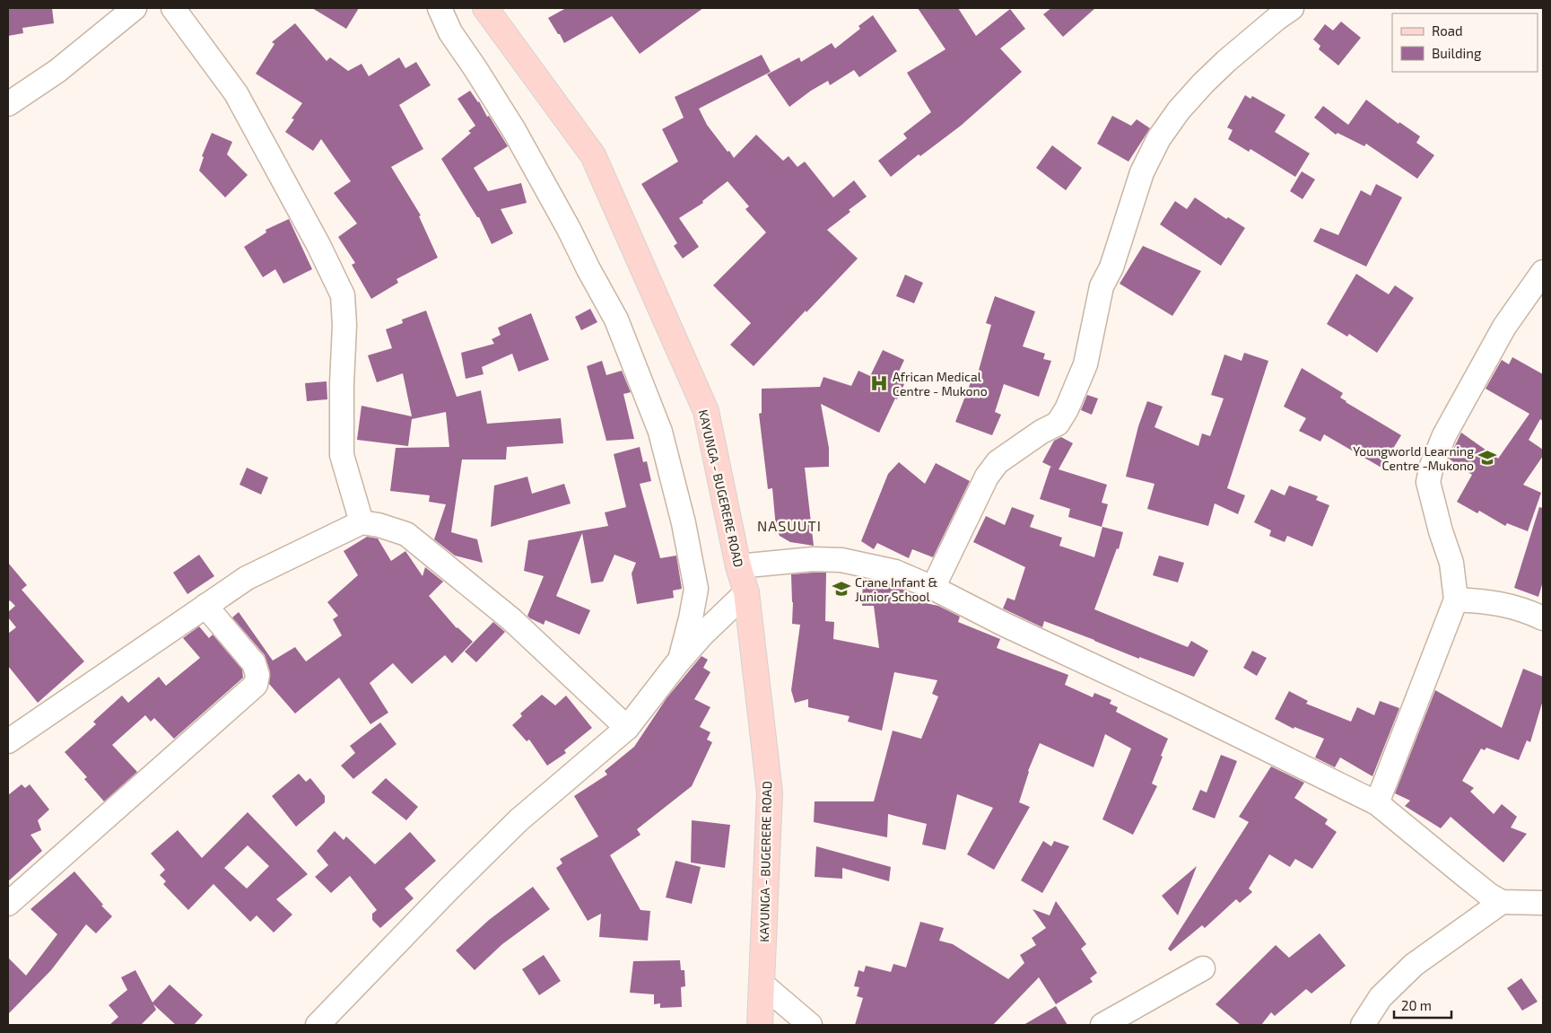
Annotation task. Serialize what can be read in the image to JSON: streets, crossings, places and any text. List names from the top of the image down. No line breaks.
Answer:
{"streets":{"main road":["KAYUNGA - BUGERERE ROAD"]},"districts":["NASUUTI"],"places":{"hospital":["African Medical Centre - Mukono"],"school or university":["Youngworld Learning Centre -Mukono","Crane Infant & Junior School"]},"legend":["Road","Building"],"scale_bar":"20 m"}
